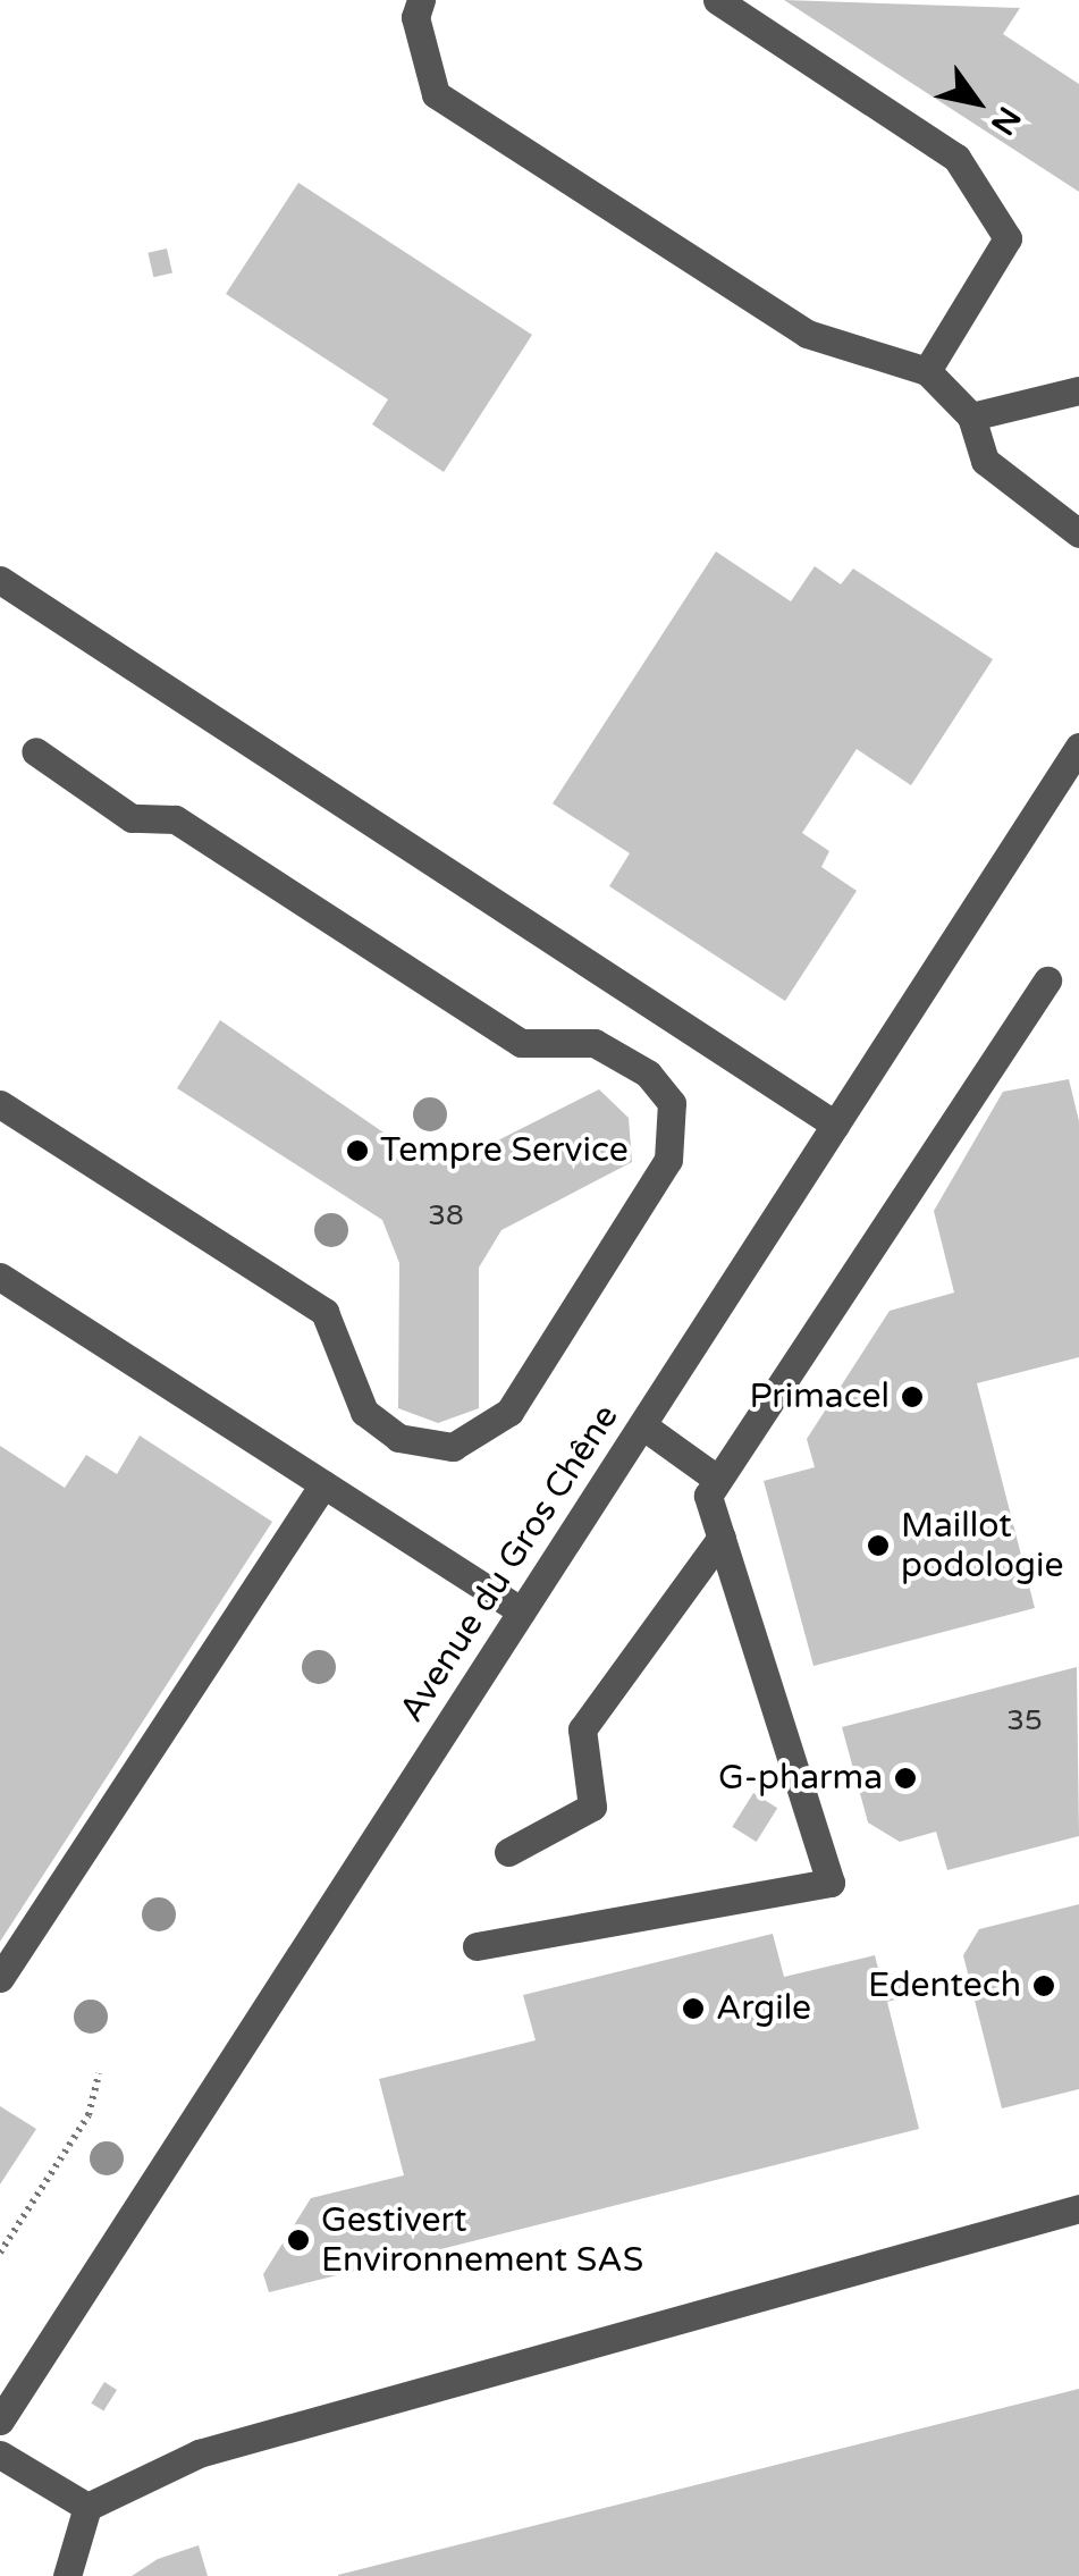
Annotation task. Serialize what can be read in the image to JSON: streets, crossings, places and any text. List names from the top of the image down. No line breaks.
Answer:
{"streets":{"street":["Avenue du Gros Chêne"]},"places":["Tempre Service","Primacel","Maillot podologie","G-pharma","Edentech","Argile","Gestivert Environnement SAS"],"house_numbers":["38","35"],"north":"bottom right"}
